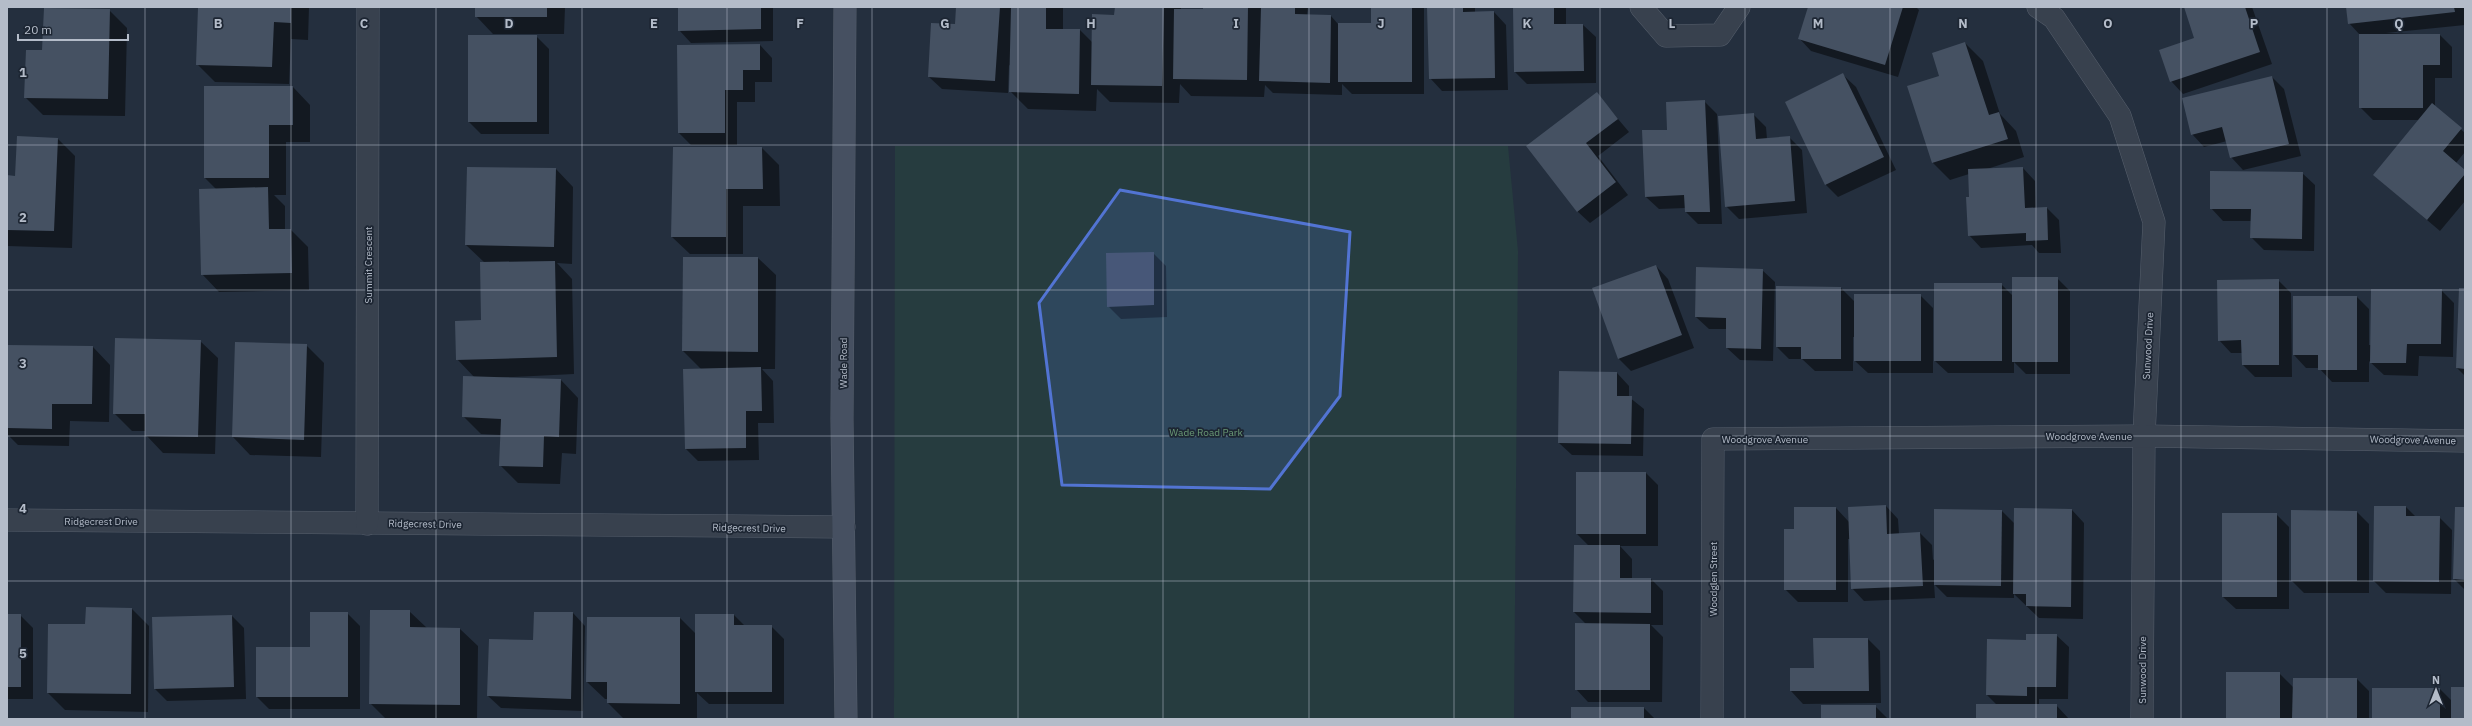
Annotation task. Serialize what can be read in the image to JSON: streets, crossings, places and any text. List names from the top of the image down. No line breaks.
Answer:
{"streets":{"street":["Summit Crescent","Sunwood Drive","Wade Road","Woodgrove Avenue","Ridgecrest Drive","Woodglen Street"]},"crossings":[["Summit Crescent","Ridgecrest Drive"],["Sunwood Drive","Woodgrove Avenue"],["Wade Road","Ridgecrest Drive"],["Woodgrove Avenue","Woodglen Street"]],"parks":["Wade Road Park"],"scale_bar":"20 m","north":"top","grid":{"columns":["B","C","D","E","F","G","H","I","J","K","L","M","N","O","P","Q"],"rows":["1","2","3","4","5"]}}
